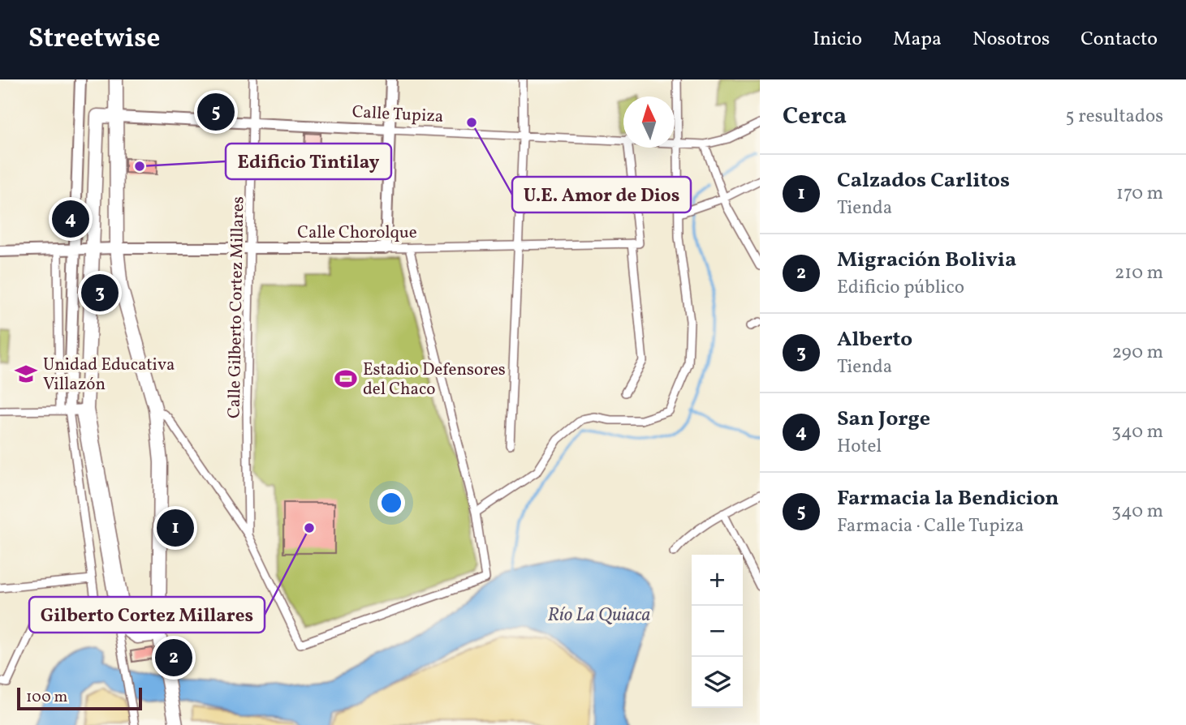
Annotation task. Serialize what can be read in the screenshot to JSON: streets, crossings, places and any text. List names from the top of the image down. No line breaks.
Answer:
{"streets":{"highway":["Calle Tupiza"],"street":["Calle Chorolque","Calle Gilberto Cortez Millares"]},"crossings":[["Calle Tupiza","Calle Chorolque"],["Calle Tupiza","Calle Gilberto Cortez Millares"],["Calle Chorolque","Calle Gilberto Cortez Millares"]],"water":["Río La Quiaca"],"places":{"other":["U.E. Amor de Dios","Edificio Tintilay","Gilberto Cortez Millares"],"school or university":["Unidad Educativa Villazón"],"sports":["Estadio Defensores del Chaco"]},"scale_bar":"100 m","north":"top","page":{"header":"Streetwise","nav":["Inicio","Mapa","Nosotros","Contacto"],"heading":["Cerca","5 resultados"],"pins":["5","4","3","1","2"],"list":[{"mark":"1","name":"Calzados Carlitos","note":"Tienda","value":"170 m"},{"mark":"2","name":"Migración Bolivia","note":"Edificio público","value":"210 m"},{"mark":"3","name":"Alberto","note":"Tienda","value":"290 m"},{"mark":"4","name":"San Jorge","note":"Hotel","value":"340 m"},{"mark":"5","name":"Farmacia la Bendicion","note":"Farmacia · Calle Tupiza","value":"340 m"}],"map_buttons":["+","−"],"scale":"100 m"}}
